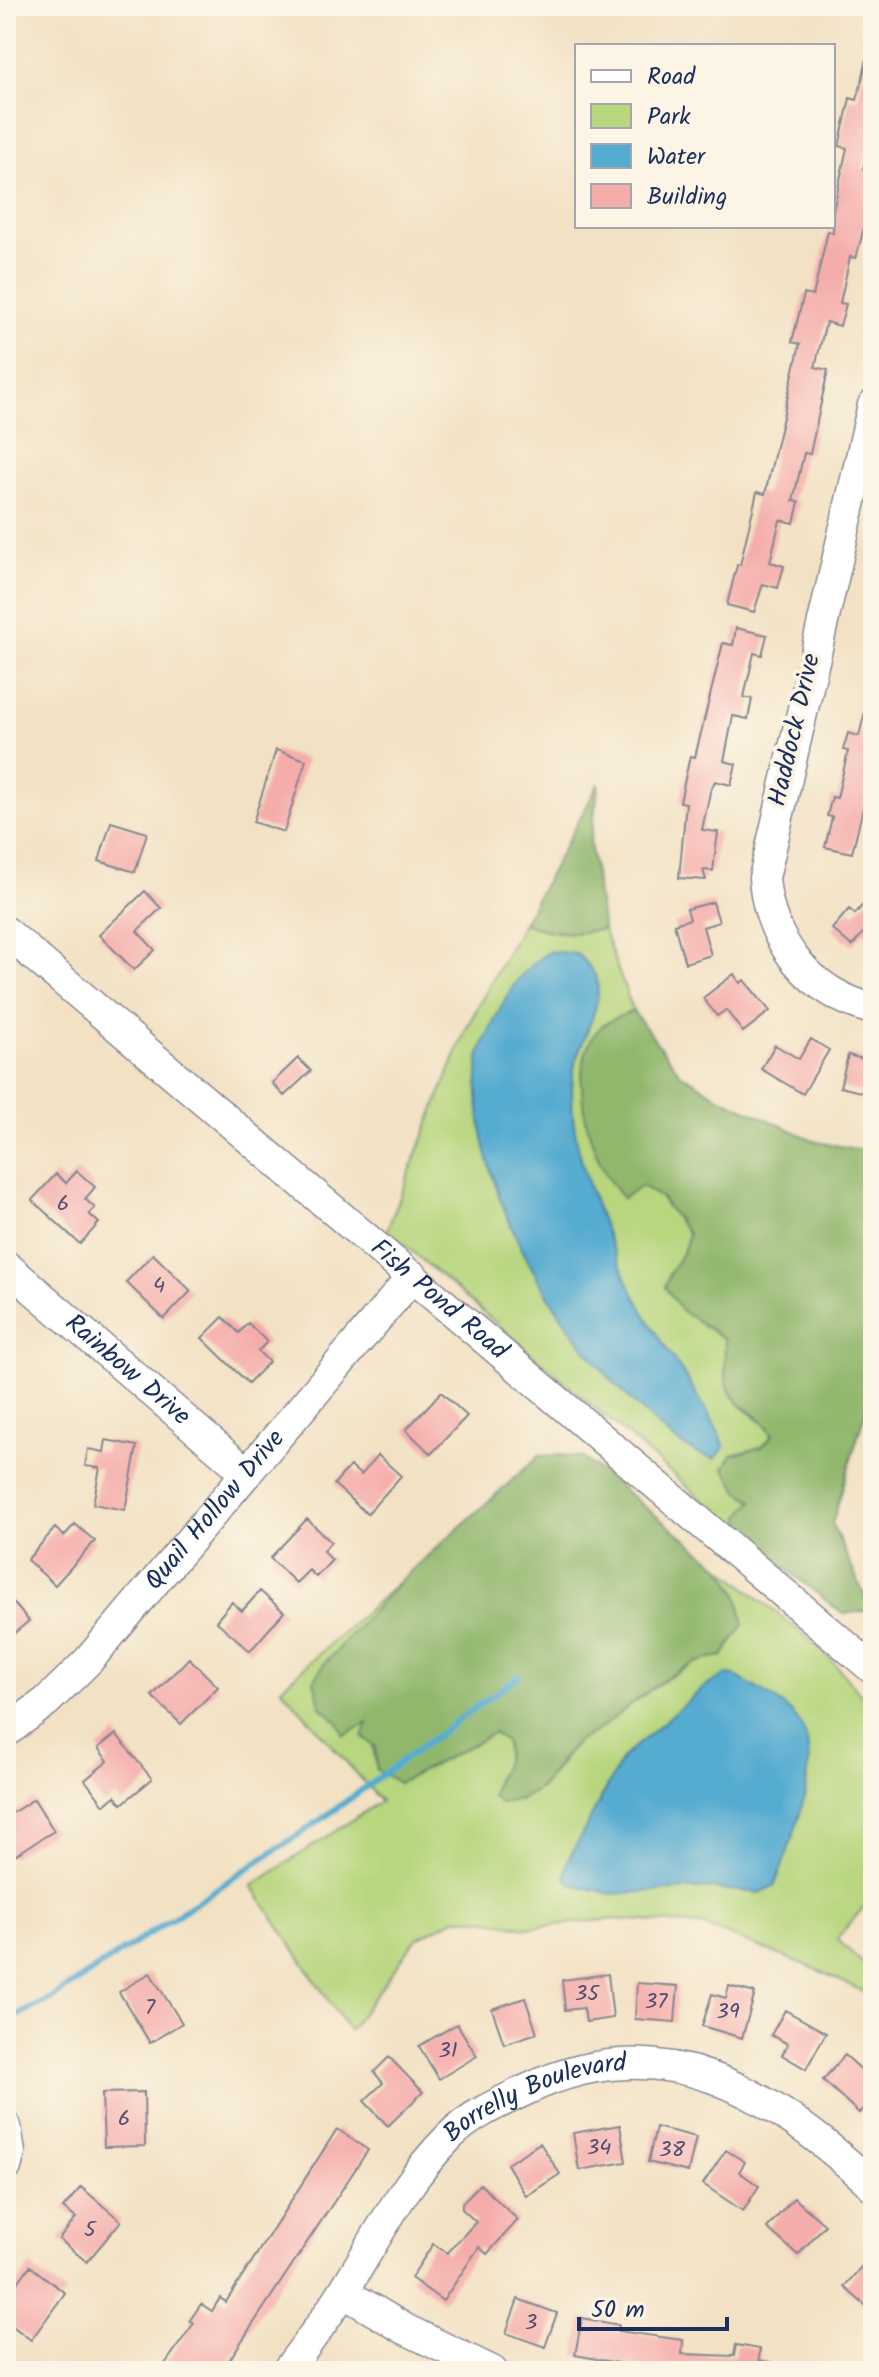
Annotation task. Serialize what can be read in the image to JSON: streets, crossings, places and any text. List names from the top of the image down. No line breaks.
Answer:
{"streets":{"street":["Haddock Drive","Fish Pond Road","Rainbow Drive","Quail Hollow Drive","Borrelly Boulevard"]},"crossings":[["Fish Pond Road","Quail Hollow Drive"],["Rainbow Drive","Quail Hollow Drive"]],"house_numbers":["6","4","35","37","7","39","31","6","34","38","5","3"],"legend":["Road","Park","Water","Building"],"scale_bar":"50 m"}
